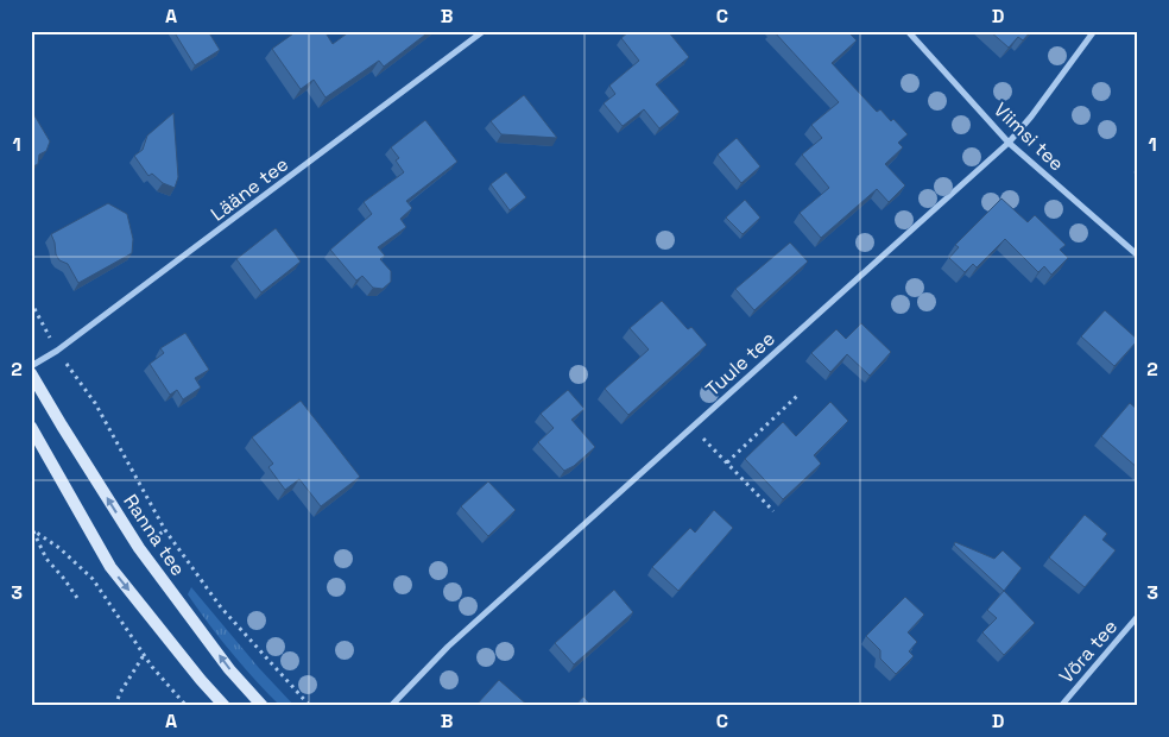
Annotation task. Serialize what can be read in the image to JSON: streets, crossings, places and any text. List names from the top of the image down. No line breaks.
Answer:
{"streets":{"main road":["Ranna tee"],"street":["Viimsi tee","Lääne tee","Tuule tee","Võra tee"]},"crossings":[["Viimsi tee","Tuule tee"]],"grid":{"columns":["A","B","C","D"],"rows":["1","2","3"]}}
